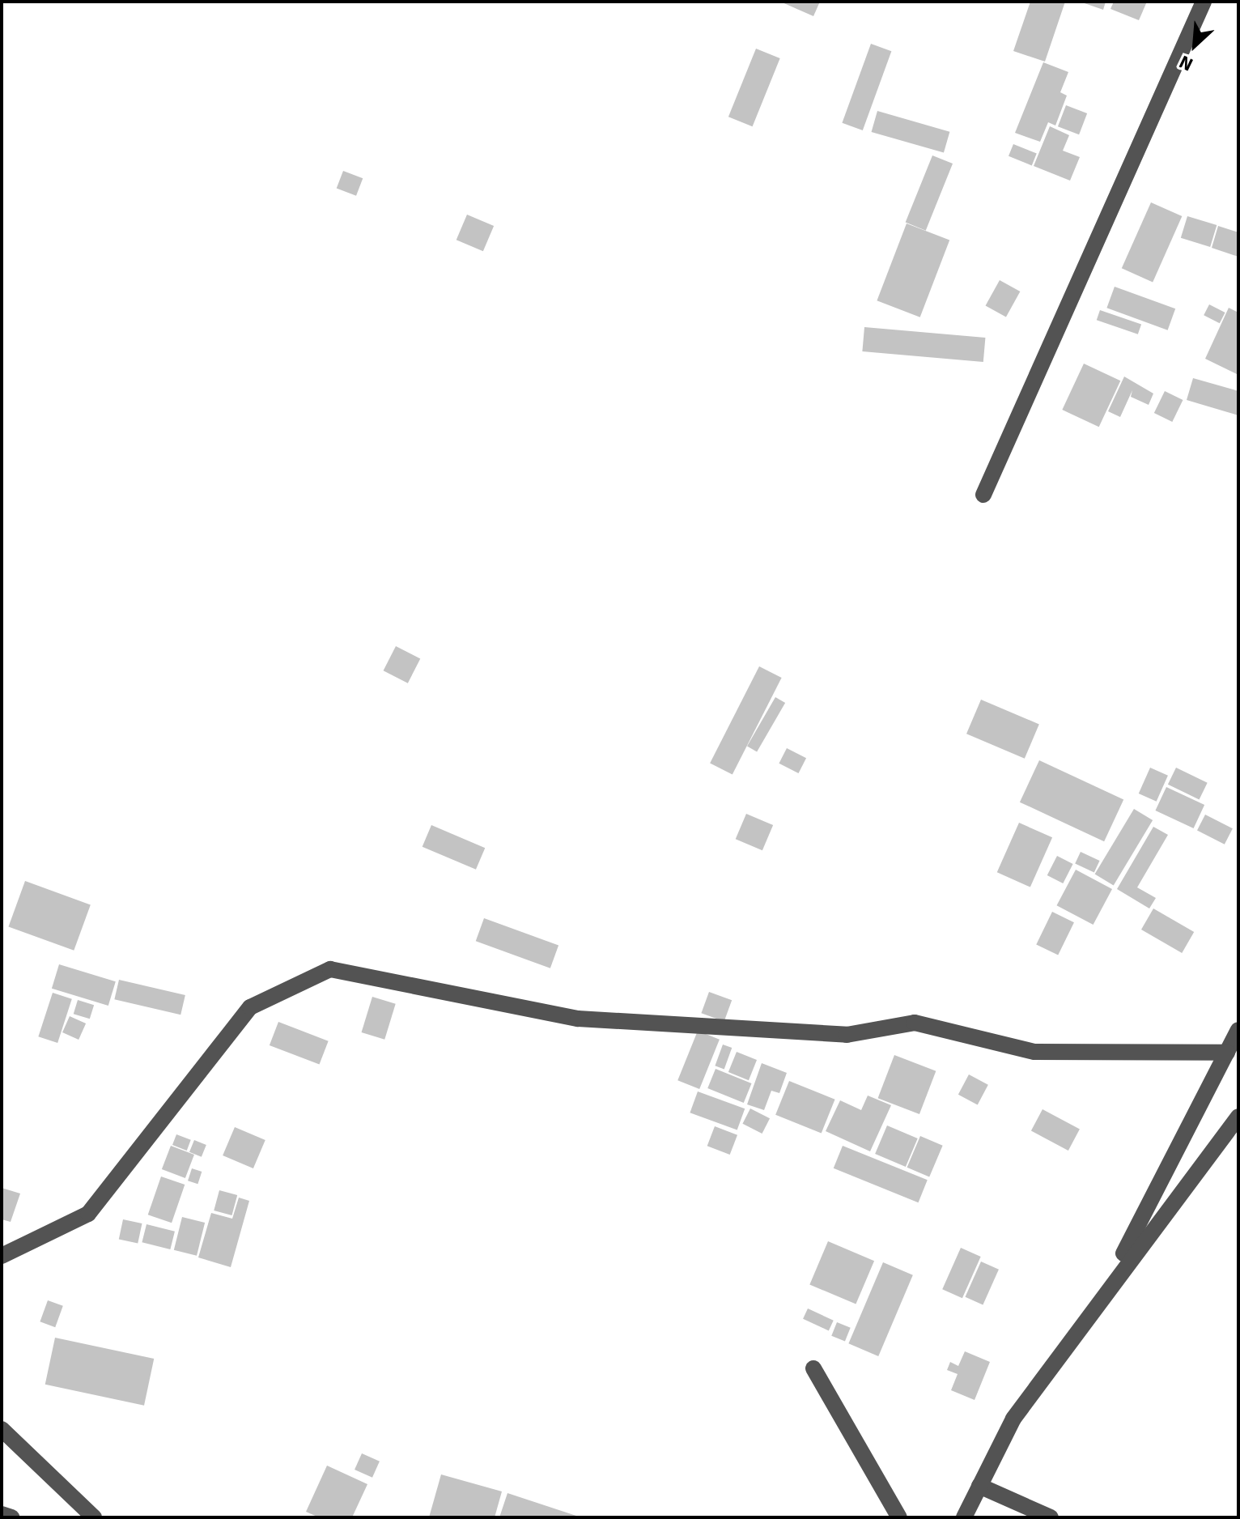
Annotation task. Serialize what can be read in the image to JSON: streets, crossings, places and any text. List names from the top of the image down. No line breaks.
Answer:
{"north":"bottom left"}
